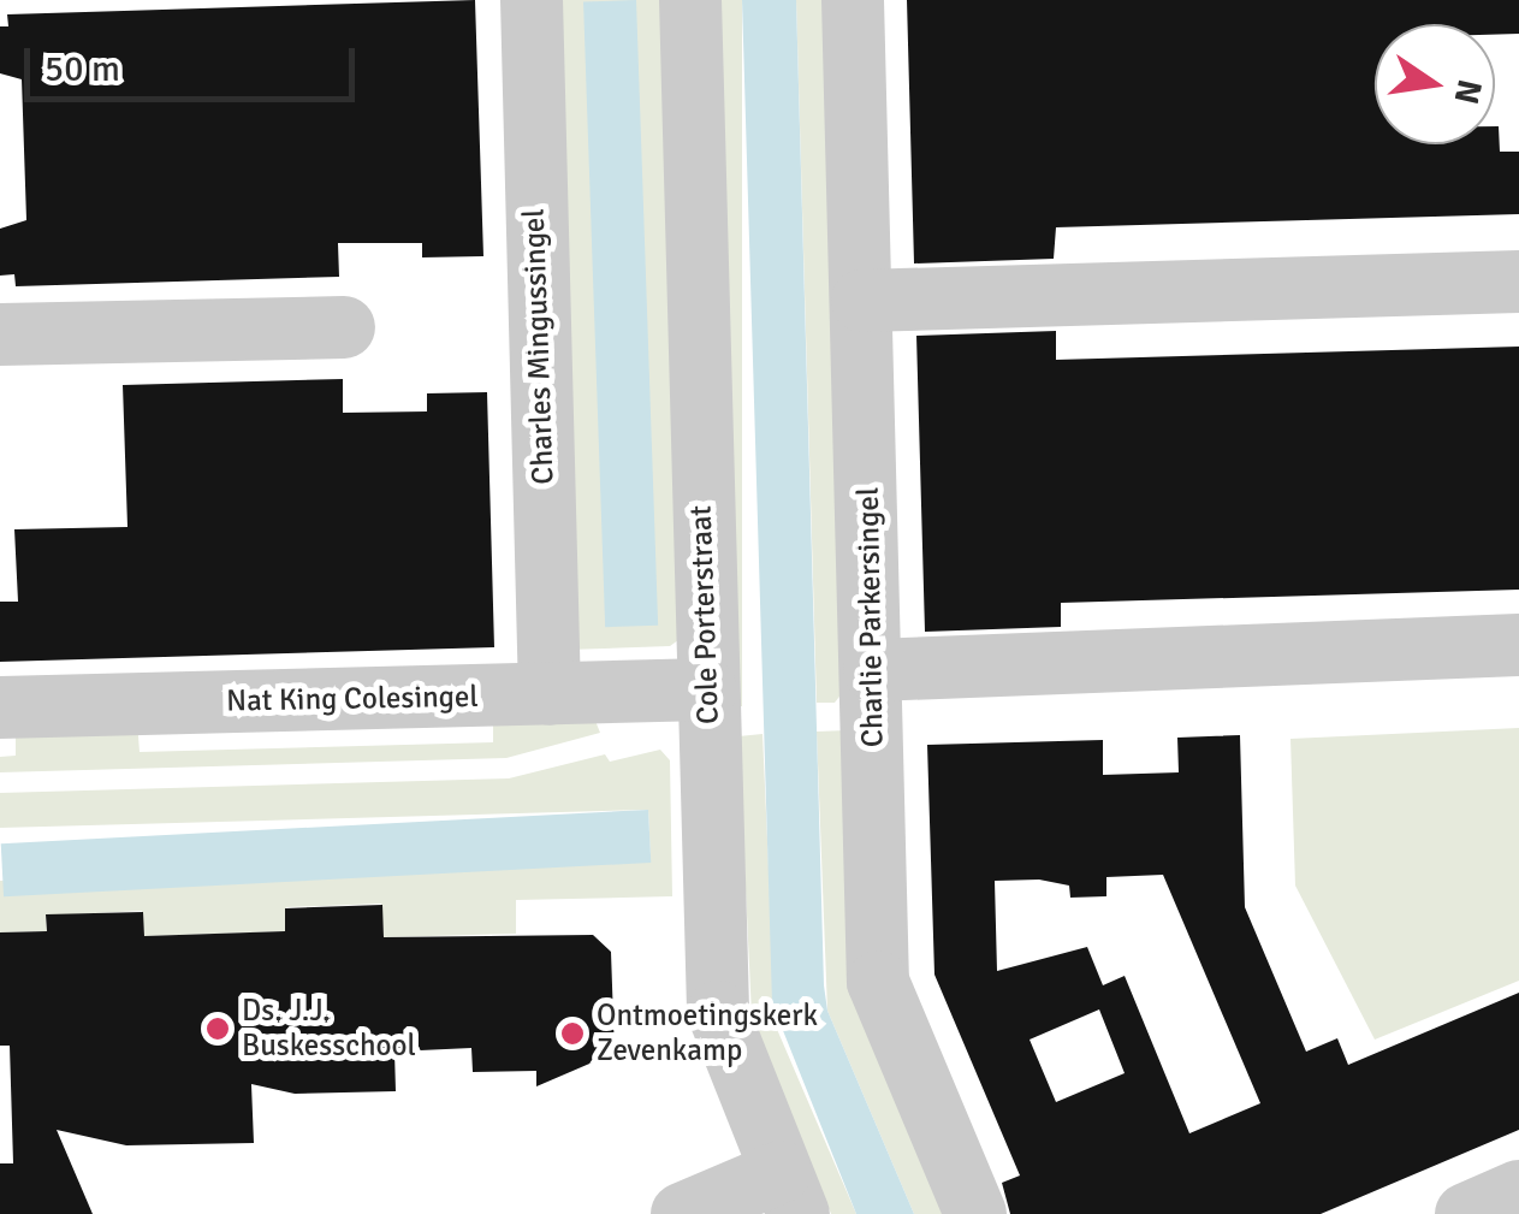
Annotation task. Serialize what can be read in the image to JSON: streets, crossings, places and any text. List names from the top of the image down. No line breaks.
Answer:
{"streets":{"street":["Charles Mingussingel","Cole Porterstraat","Charlie Parkersingel","Nat King Colesingel"]},"crossings":[["Charles Mingussingel","Nat King Colesingel"],["Cole Porterstraat","Nat King Colesingel"]],"places":["Ds. J.J. Buskesschool","Ontmoetingskerk Zevenkamp"],"scale_bar":"50 m","north":"right"}
